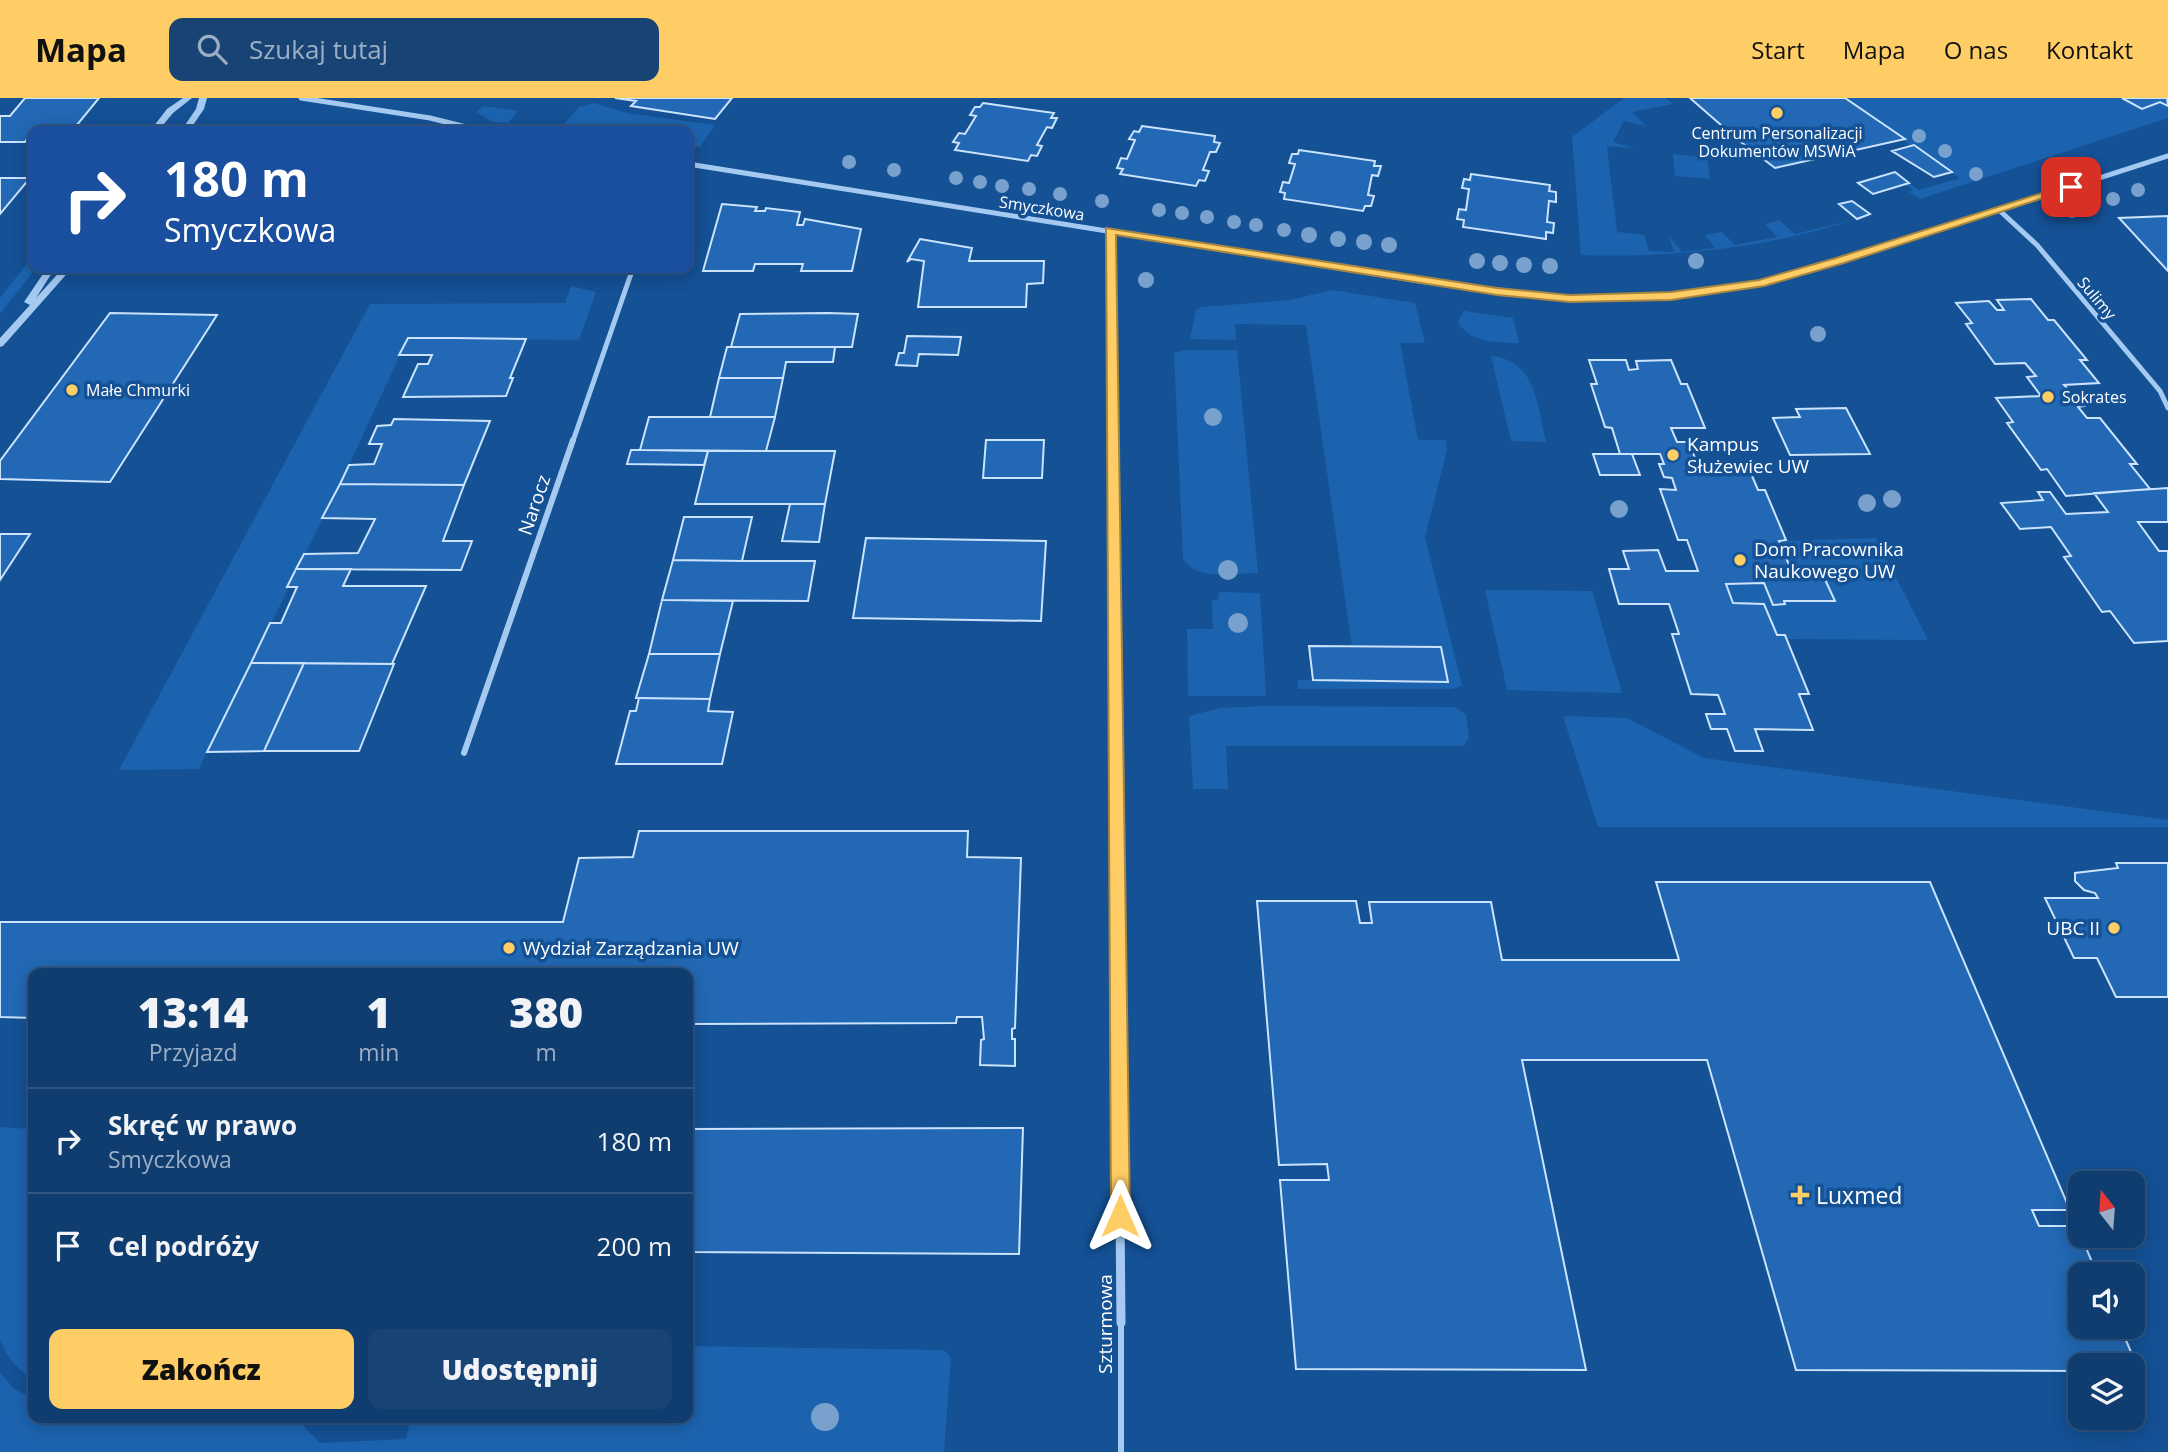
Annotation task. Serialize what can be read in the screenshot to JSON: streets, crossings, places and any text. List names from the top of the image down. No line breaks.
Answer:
{"streets":{"street":["Smyczkowa","Sulimy","Narocz","Szturmowa"]},"crossings":[["Smyczkowa","Sulimy"],["Smyczkowa","Szturmowa"]],"places":{"other":["Centrum Personalizacji Dokumentów MSWiA","Małe Chmurki","Sokrates","Kampus Służewiec UW","Dom Pracownika Naukowego UW","UBC II","Wydział Zarządzania UW"],"health":["Luxmed"]},"north":"top","page":{"header":"Mapa","search":"Szukaj tutaj","nav":["Start","Mapa","O nas","Kontakt"],"turn":["180 m","Smyczkowa"],"eta":["13:14","Przyjazd","1","min","380","m"],"list":[{"name":"Skręć w prawo","note":"Smyczkowa","value":"180 m"},{"name":"Cel podróży","value":"200 m"}],"buttons":["Zakończ","Udostępnij"]}}
